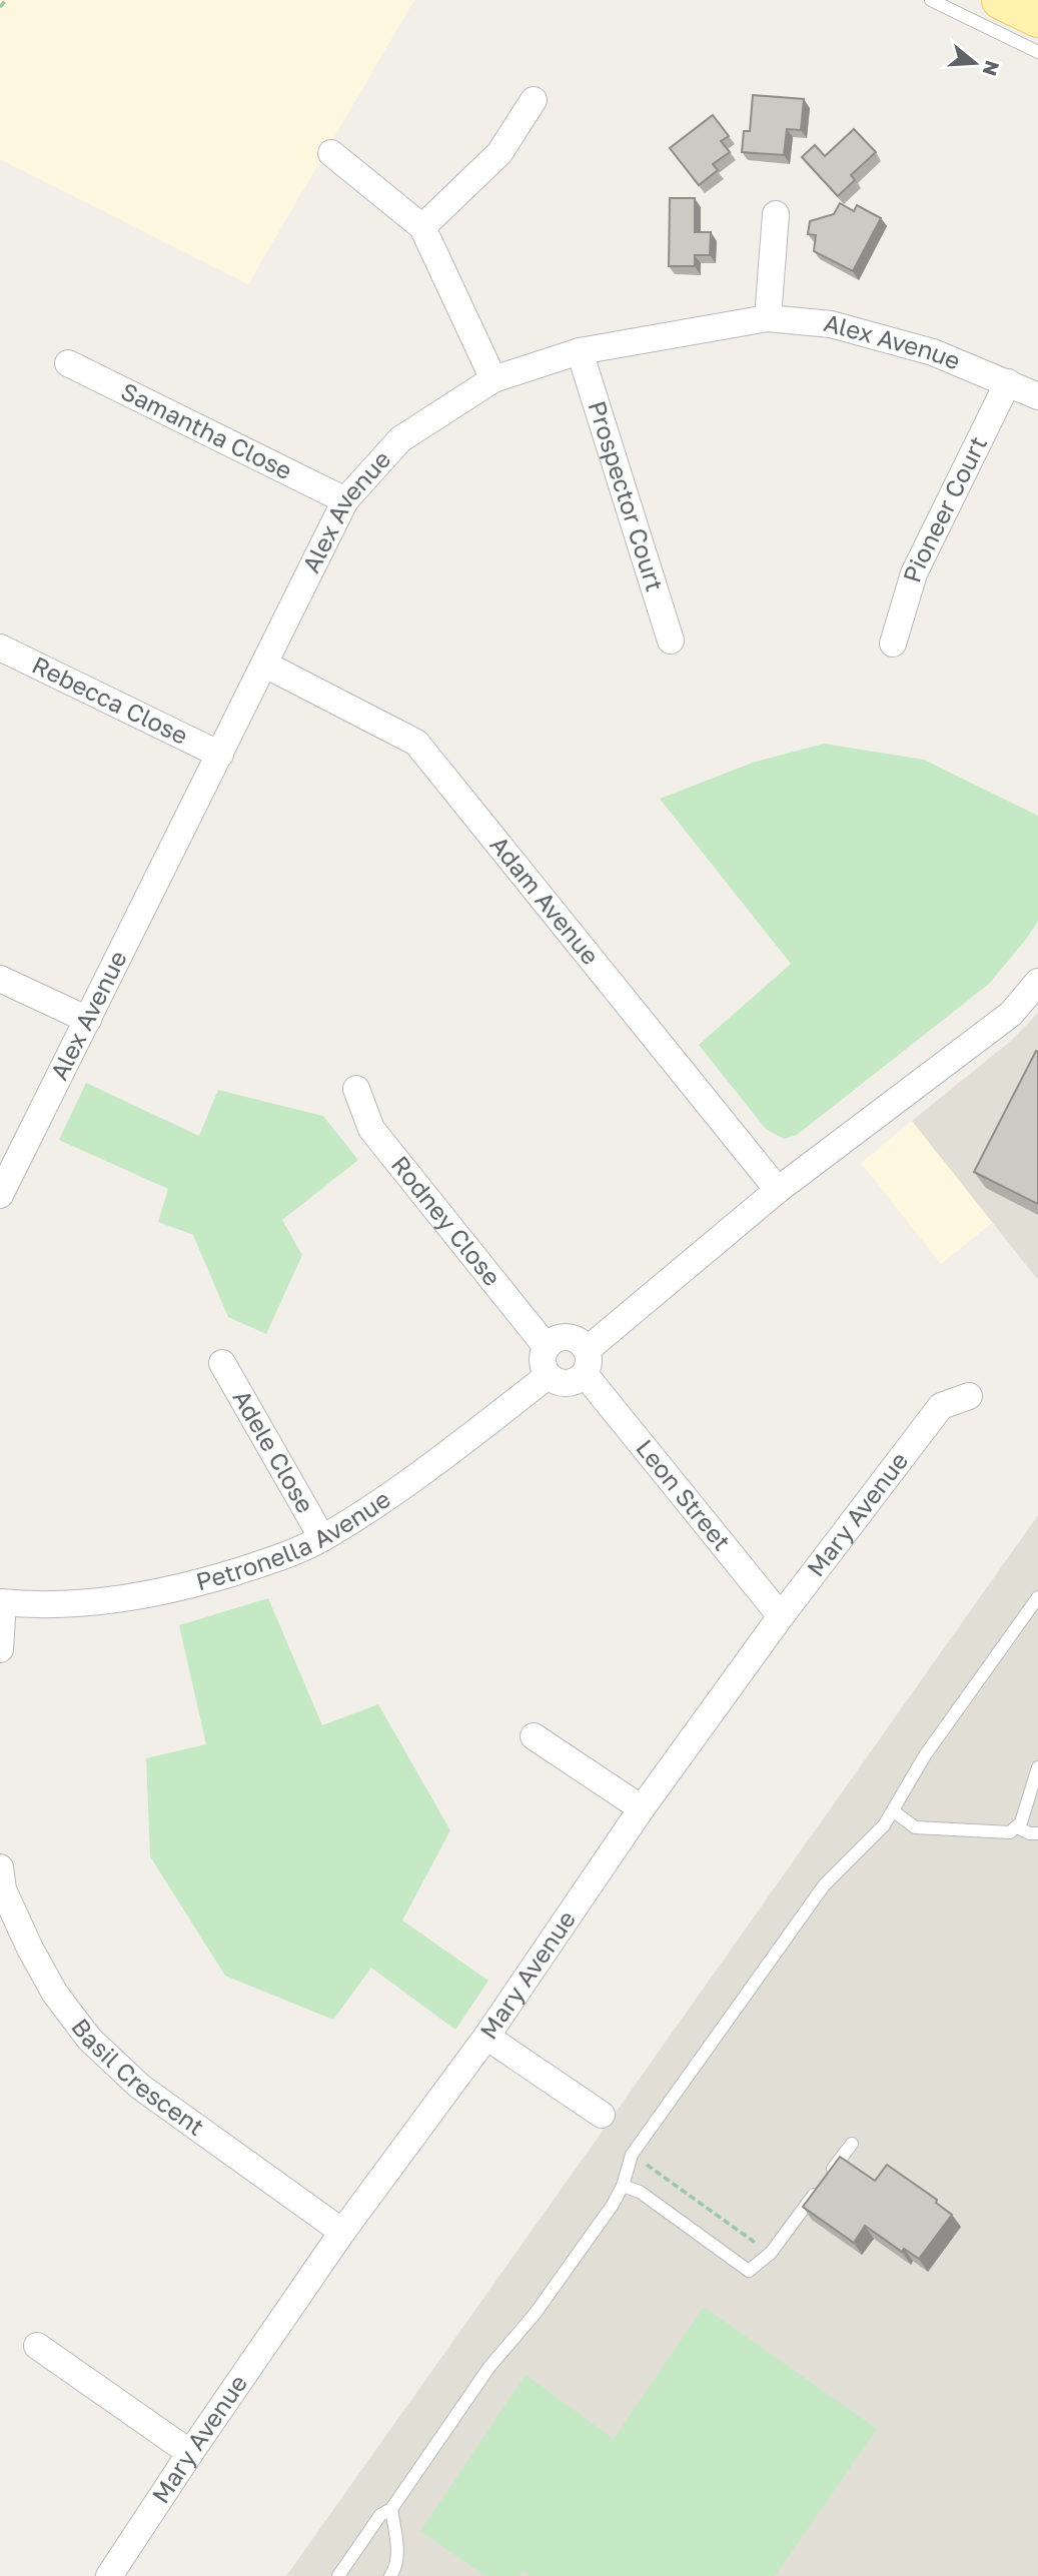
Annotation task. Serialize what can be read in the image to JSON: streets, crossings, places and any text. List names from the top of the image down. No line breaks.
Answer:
{"streets":{"street":["Alex Avenue","Samantha Close","Prospector Court","Pioneer Court","Rebecca Close","Adam Avenue","Rodney Close","Adele Close","Leon Street","Mary Avenue","Petronella Avenue","Basil Crescent"]},"crossings":[["Alex Avenue","Samantha Close"],["Alex Avenue","Prospector Court"],["Alex Avenue","Pioneer Court"],["Alex Avenue","Rebecca Close"],["Alex Avenue","Adam Avenue"],["Rodney Close","Leon Street"],["Rodney Close","Petronella Avenue"],["Adele Close","Petronella Avenue"],["Leon Street","Mary Avenue"],["Leon Street","Petronella Avenue"],["Mary Avenue","Basil Crescent"]],"north":"right"}
